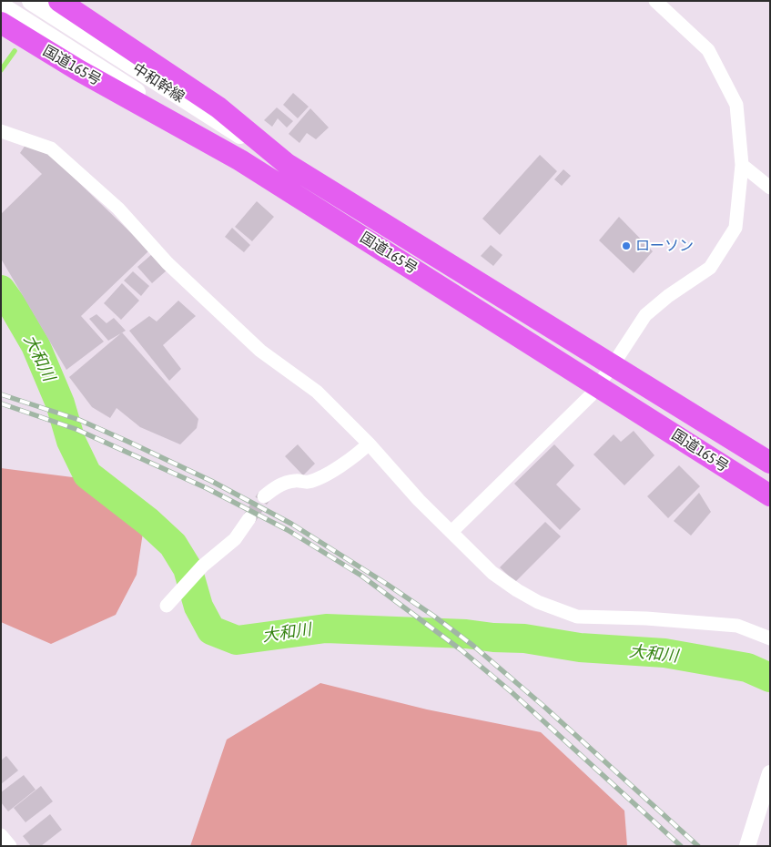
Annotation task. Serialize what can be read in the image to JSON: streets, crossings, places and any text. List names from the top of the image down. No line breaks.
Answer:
{"streets":{"highway":["国道165号"],"main road":["中和幹線"]},"crossings":[["国道165号","中和幹線"]],"water":["大和川"],"places":["ローソン"]}
